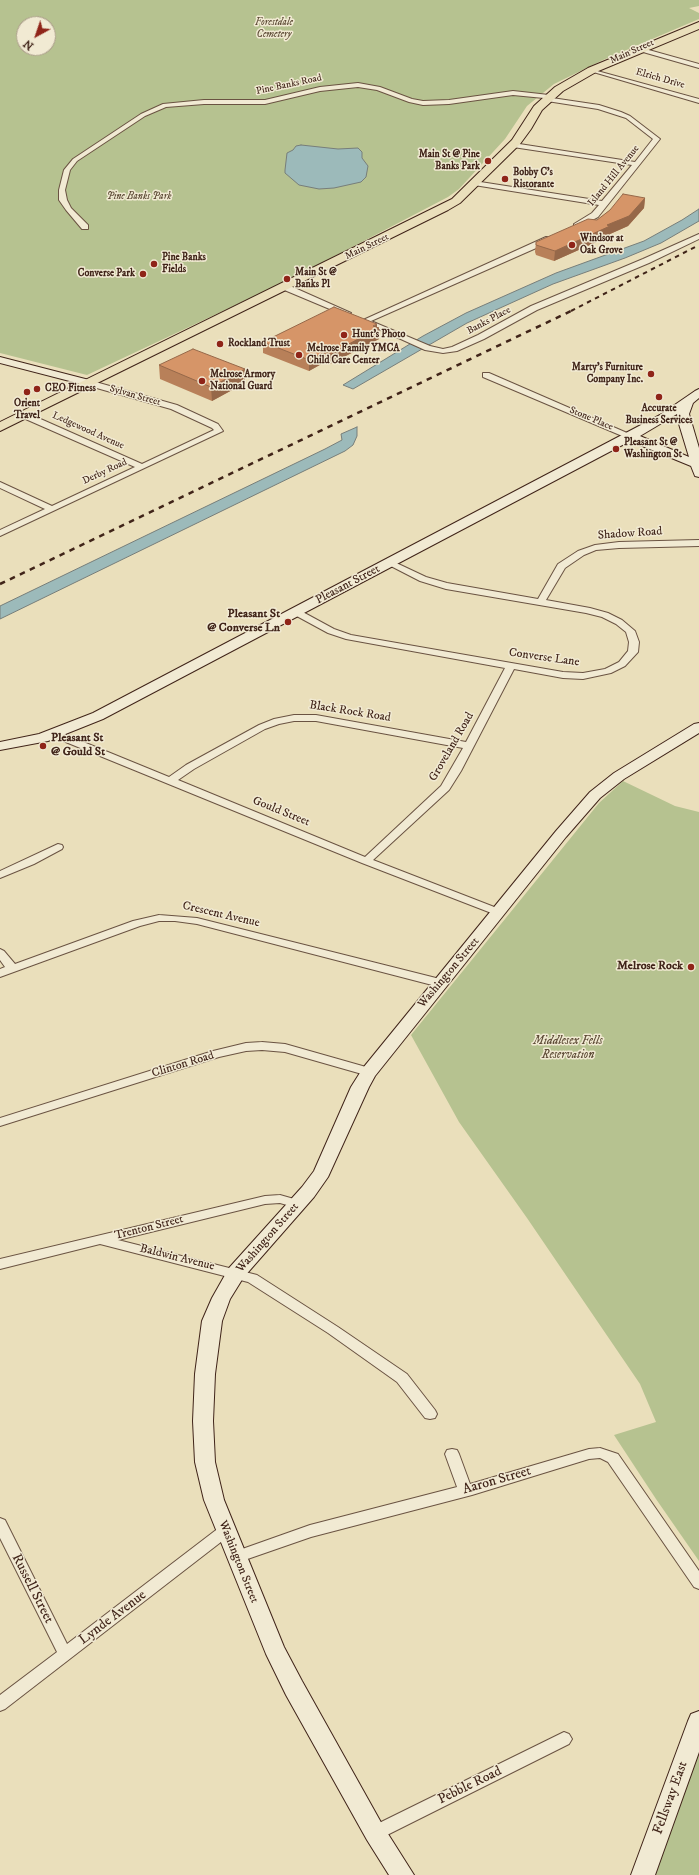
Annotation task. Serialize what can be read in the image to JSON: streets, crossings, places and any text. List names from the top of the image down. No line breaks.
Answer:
{"streets":{"main road":["Main Street","Sylvan Street","Stone Place","Pleasant Street","Washington Street","Fellsway East"],"street":["Elrich Drive","Pine Banks Road","Island Hill Avenue","Banks Place","Ledgewood Avenue","Derby Road","Shadow Road","Converse Lane","Black Rock Road","Groveland Road","Gould Street","Crescent Avenue","Clinton Road","Trenton Street","Baldwin Avenue","Aaron Street","Russell Street","Lynde Avenue","Pebble Road"]},"crossings":[["Main Street","Elrich Drive"],["Main Street","Pine Banks Road"],["Main Street","Island Hill Avenue"],["Main Street","Banks Place"],["Main Street","Sylvan Street"],["Main Street","Ledgewood Avenue"],["Pine Banks Road","Island Hill Avenue"],["Sylvan Street","Derby Road"],["Stone Place","Pleasant Street"],["Ledgewood Avenue","Derby Road"],["Shadow Road","Converse Lane"],["Pleasant Street","Converse Lane"],["Pleasant Street","Gould Street"],["Converse Lane","Groveland Road"],["Black Rock Road","Groveland Road"],["Black Rock Road","Gould Street"],["Groveland Road","Gould Street"],["Gould Street","Washington Street"],["Crescent Avenue","Washington Street"],["Washington Street","Clinton Road"],["Washington Street","Trenton Street"],["Washington Street","Baldwin Avenue"],["Washington Street","Aaron Street"],["Washington Street","Lynde Avenue"],["Washington Street","Pebble Road"],["Trenton Street","Baldwin Avenue"],["Russell Street","Lynde Avenue"]],"parks":["Forestdale Cemetery","Pine Banks Park","Middlesex Fells Reservation"],"places":["Main St @ Pine Banks Park","Bobby C's Ristorante","Windsor at Oak Grove","Pine Banks Fields","Converse Park","Main St @ Banks Pl","Hunt's Photo","Rockland Trust","Melrose Family YMCA Child Care Center","Marty's Furniture Company Inc.","Melrose Armory National Guard","CEO Fitness","Orient Travel","Accurate Business Services","Pleasant St @ Washington St","Pleasant St @ Converse Ln","Pleasant St @ Gould St","Melrose Rock"],"north":"bottom left"}
